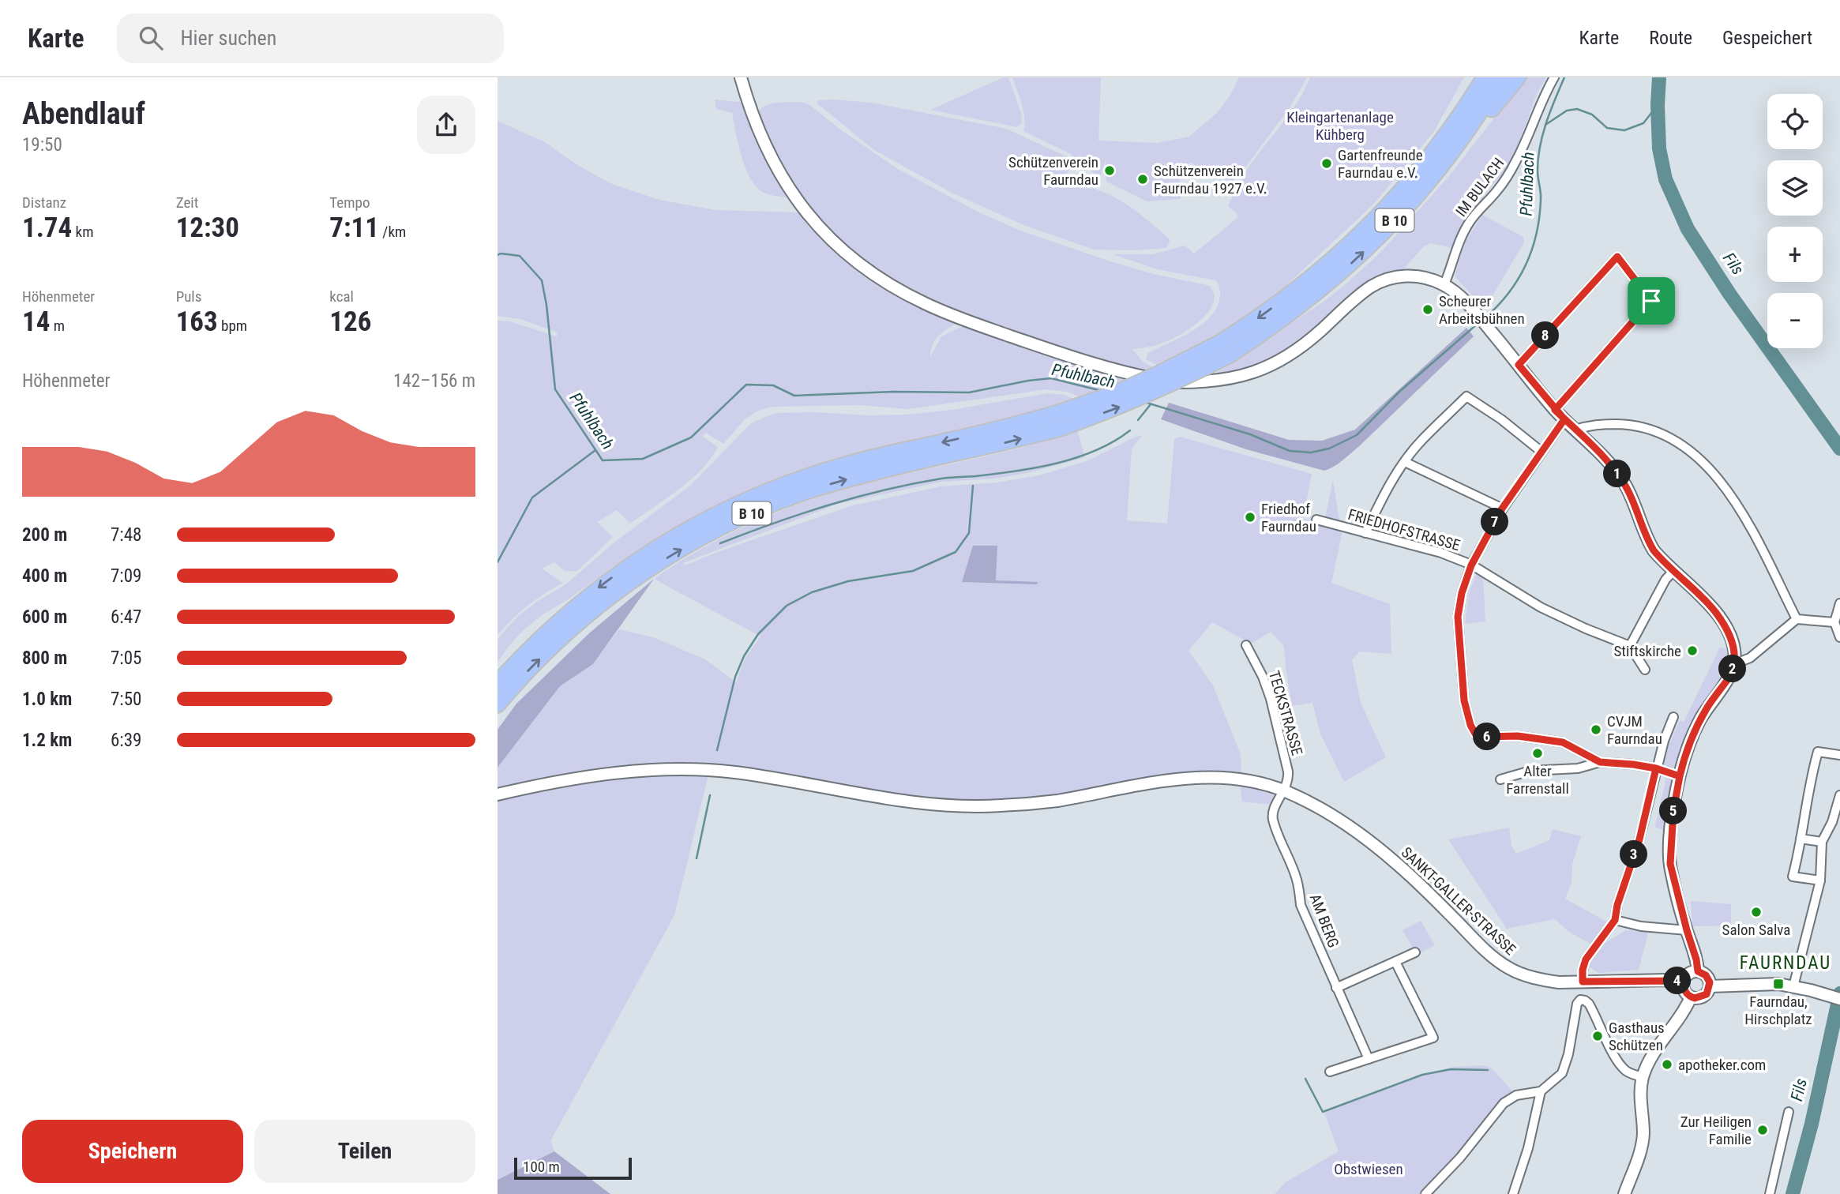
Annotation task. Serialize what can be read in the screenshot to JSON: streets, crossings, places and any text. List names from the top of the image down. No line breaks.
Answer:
{"streets":{"highway":["B 10"],"street":["IM BULACH","FRIEDHOFSTRASSE","TECKSTRASSE","SANKT-GALLER-STRASSE","AM BERG"]},"crossings":[["TECKSTRASSE","SANKT-GALLER-STRASSE"],["TECKSTRASSE","AM BERG"],["SANKT-GALLER-STRASSE","AM BERG"]],"districts":["FAURNDAU"],"water":["Pfuhlbach","Fils"],"parks":["Kleingartenanlage Kühberg","Obstwiesen"],"places":{"other":["Gartenfreunde Faurndau e.V.","Schützenverein Faurndau","Schützenverein Faurndau 1927 e.V.","Scheurer Arbeitsbühnen","Friedhof Faurndau","Stiftskirche","CVJM Faurndau","Alter Farrenstall","Salon Salva","Gasthaus Schützen","apotheker.com","Zur Heiligen Familie"],"transit":["Faurndau, Hirschplatz"]},"scale_bar":"100 m","page":{"header":"Karte","search":"Hier suchen","nav":["Karte","Route","Gespeichert"],"heading":["Abendlauf","19:50"],"map_buttons":["+","−"],"stats":[["Distanz","1.74 km"],["Zeit","12:30"],["Tempo","7:11 /km"],["Höhenmeter","14 m"],["Puls","163 bpm"],["kcal","126"]],"pins":["8","1","7","2","6","5","3","4"],"chart":["Höhenmeter","142–156 m"],"list":[{"name":"200 m","note":"7:48"},{"name":"400 m","note":"7:09"},{"name":"600 m","note":"6:47"},{"name":"800 m","note":"7:05"},{"name":"1.0 km","note":"7:50"},{"name":"1.2 km","note":"6:39"}],"buttons":["Speichern","Teilen"],"scale":"100 m"}}
